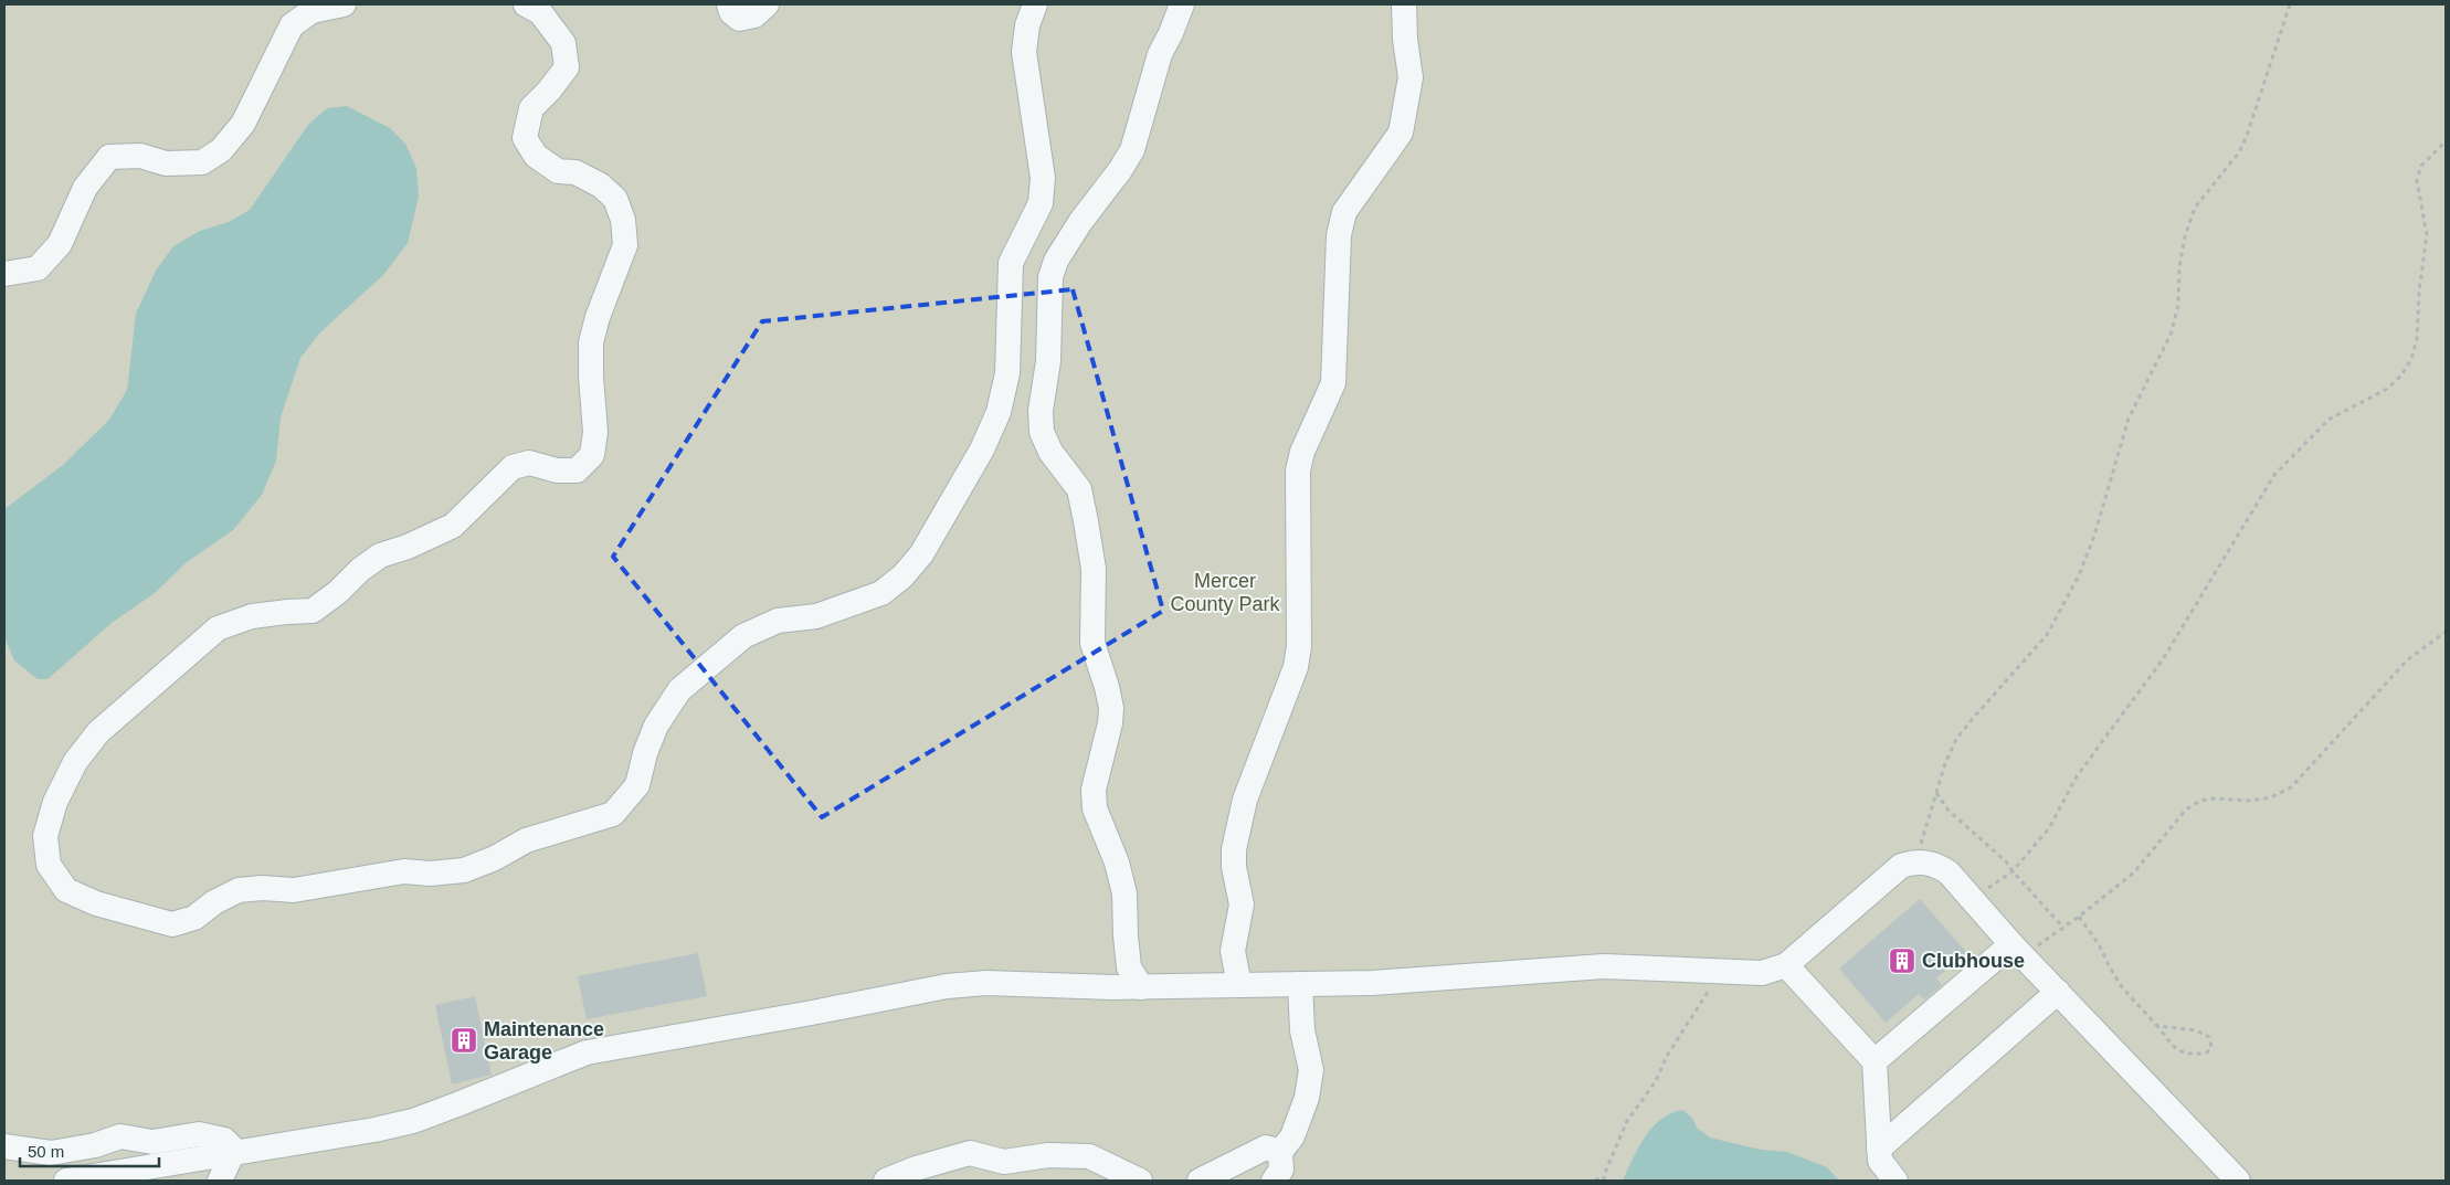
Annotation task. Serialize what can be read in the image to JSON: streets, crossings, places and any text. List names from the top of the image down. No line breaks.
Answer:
{"parks":["Mercer County Park"],"places":{"building":["Clubhouse","Maintenance Garage"]},"scale_bar":"50 m"}
